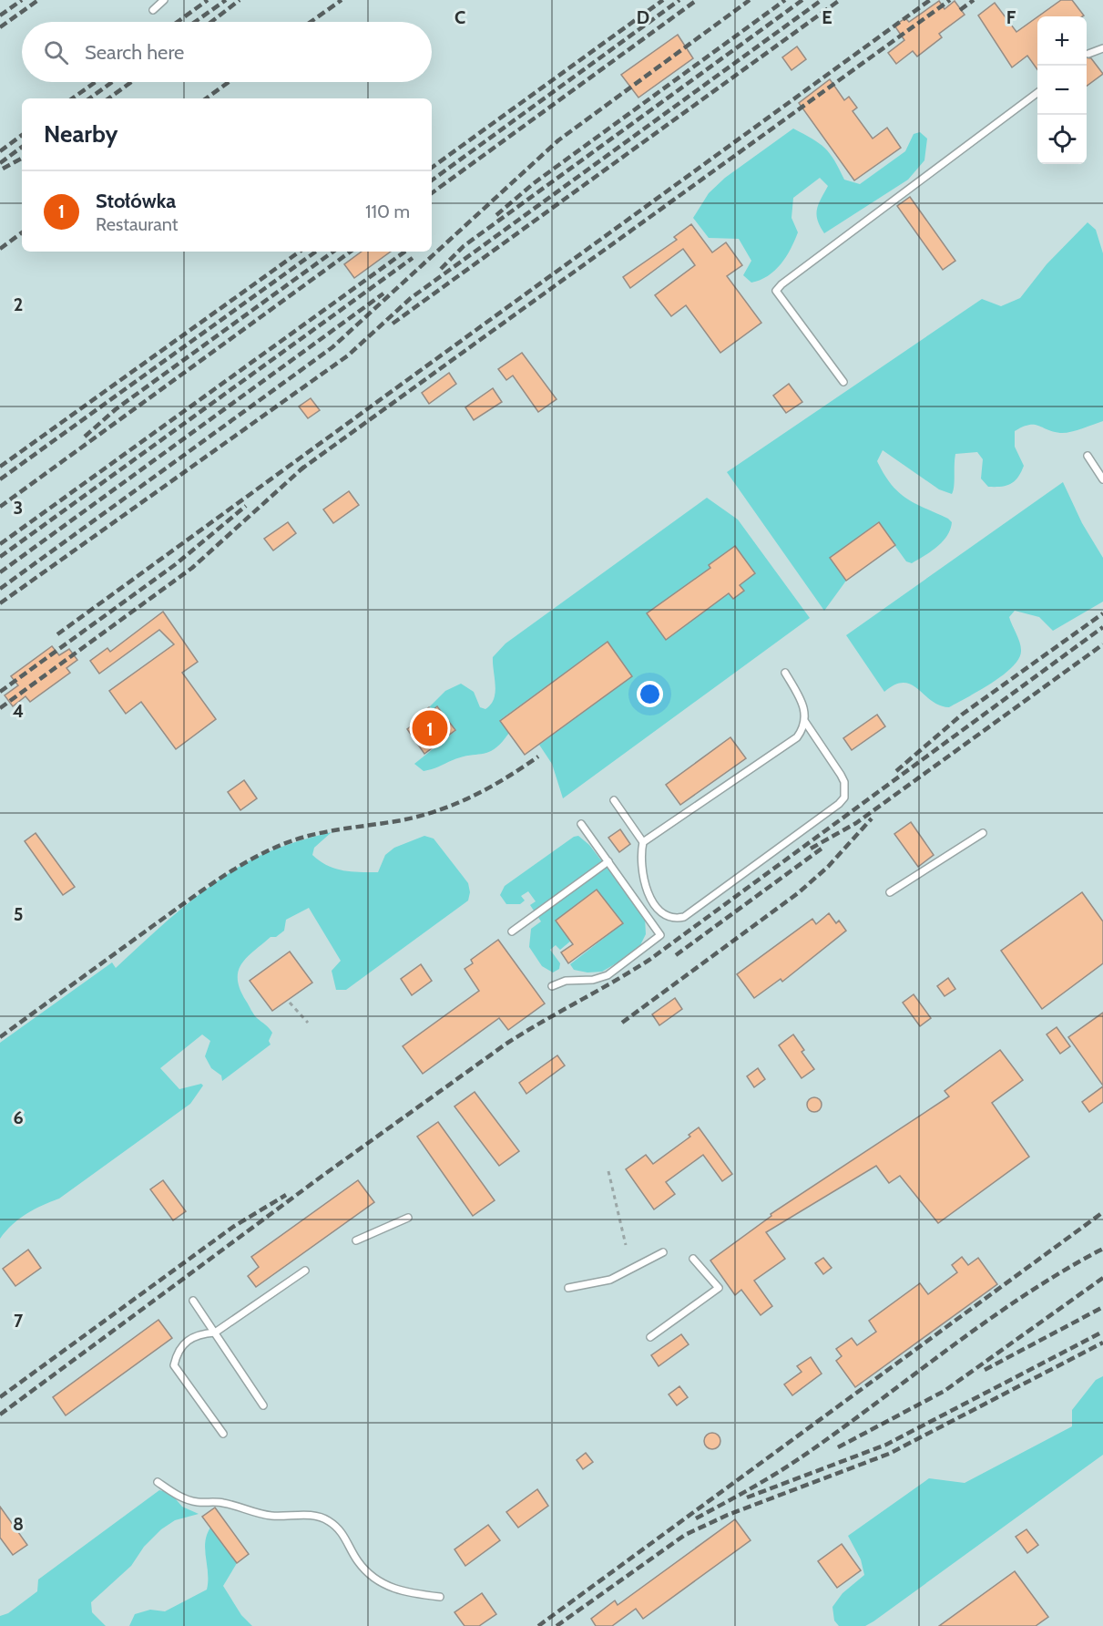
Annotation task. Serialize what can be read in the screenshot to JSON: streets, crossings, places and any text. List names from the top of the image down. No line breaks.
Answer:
{"page":{"map_buttons":["+","−"],"search":"Search here","heading":"Nearby","list":[{"mark":"1","name":"Stołówka","note":"Restaurant","value":"110 m"}],"pins":"1"},"grid":{"columns":["C","D","E","F"],"rows":["2","3","4","5","6","7","8"]}}
